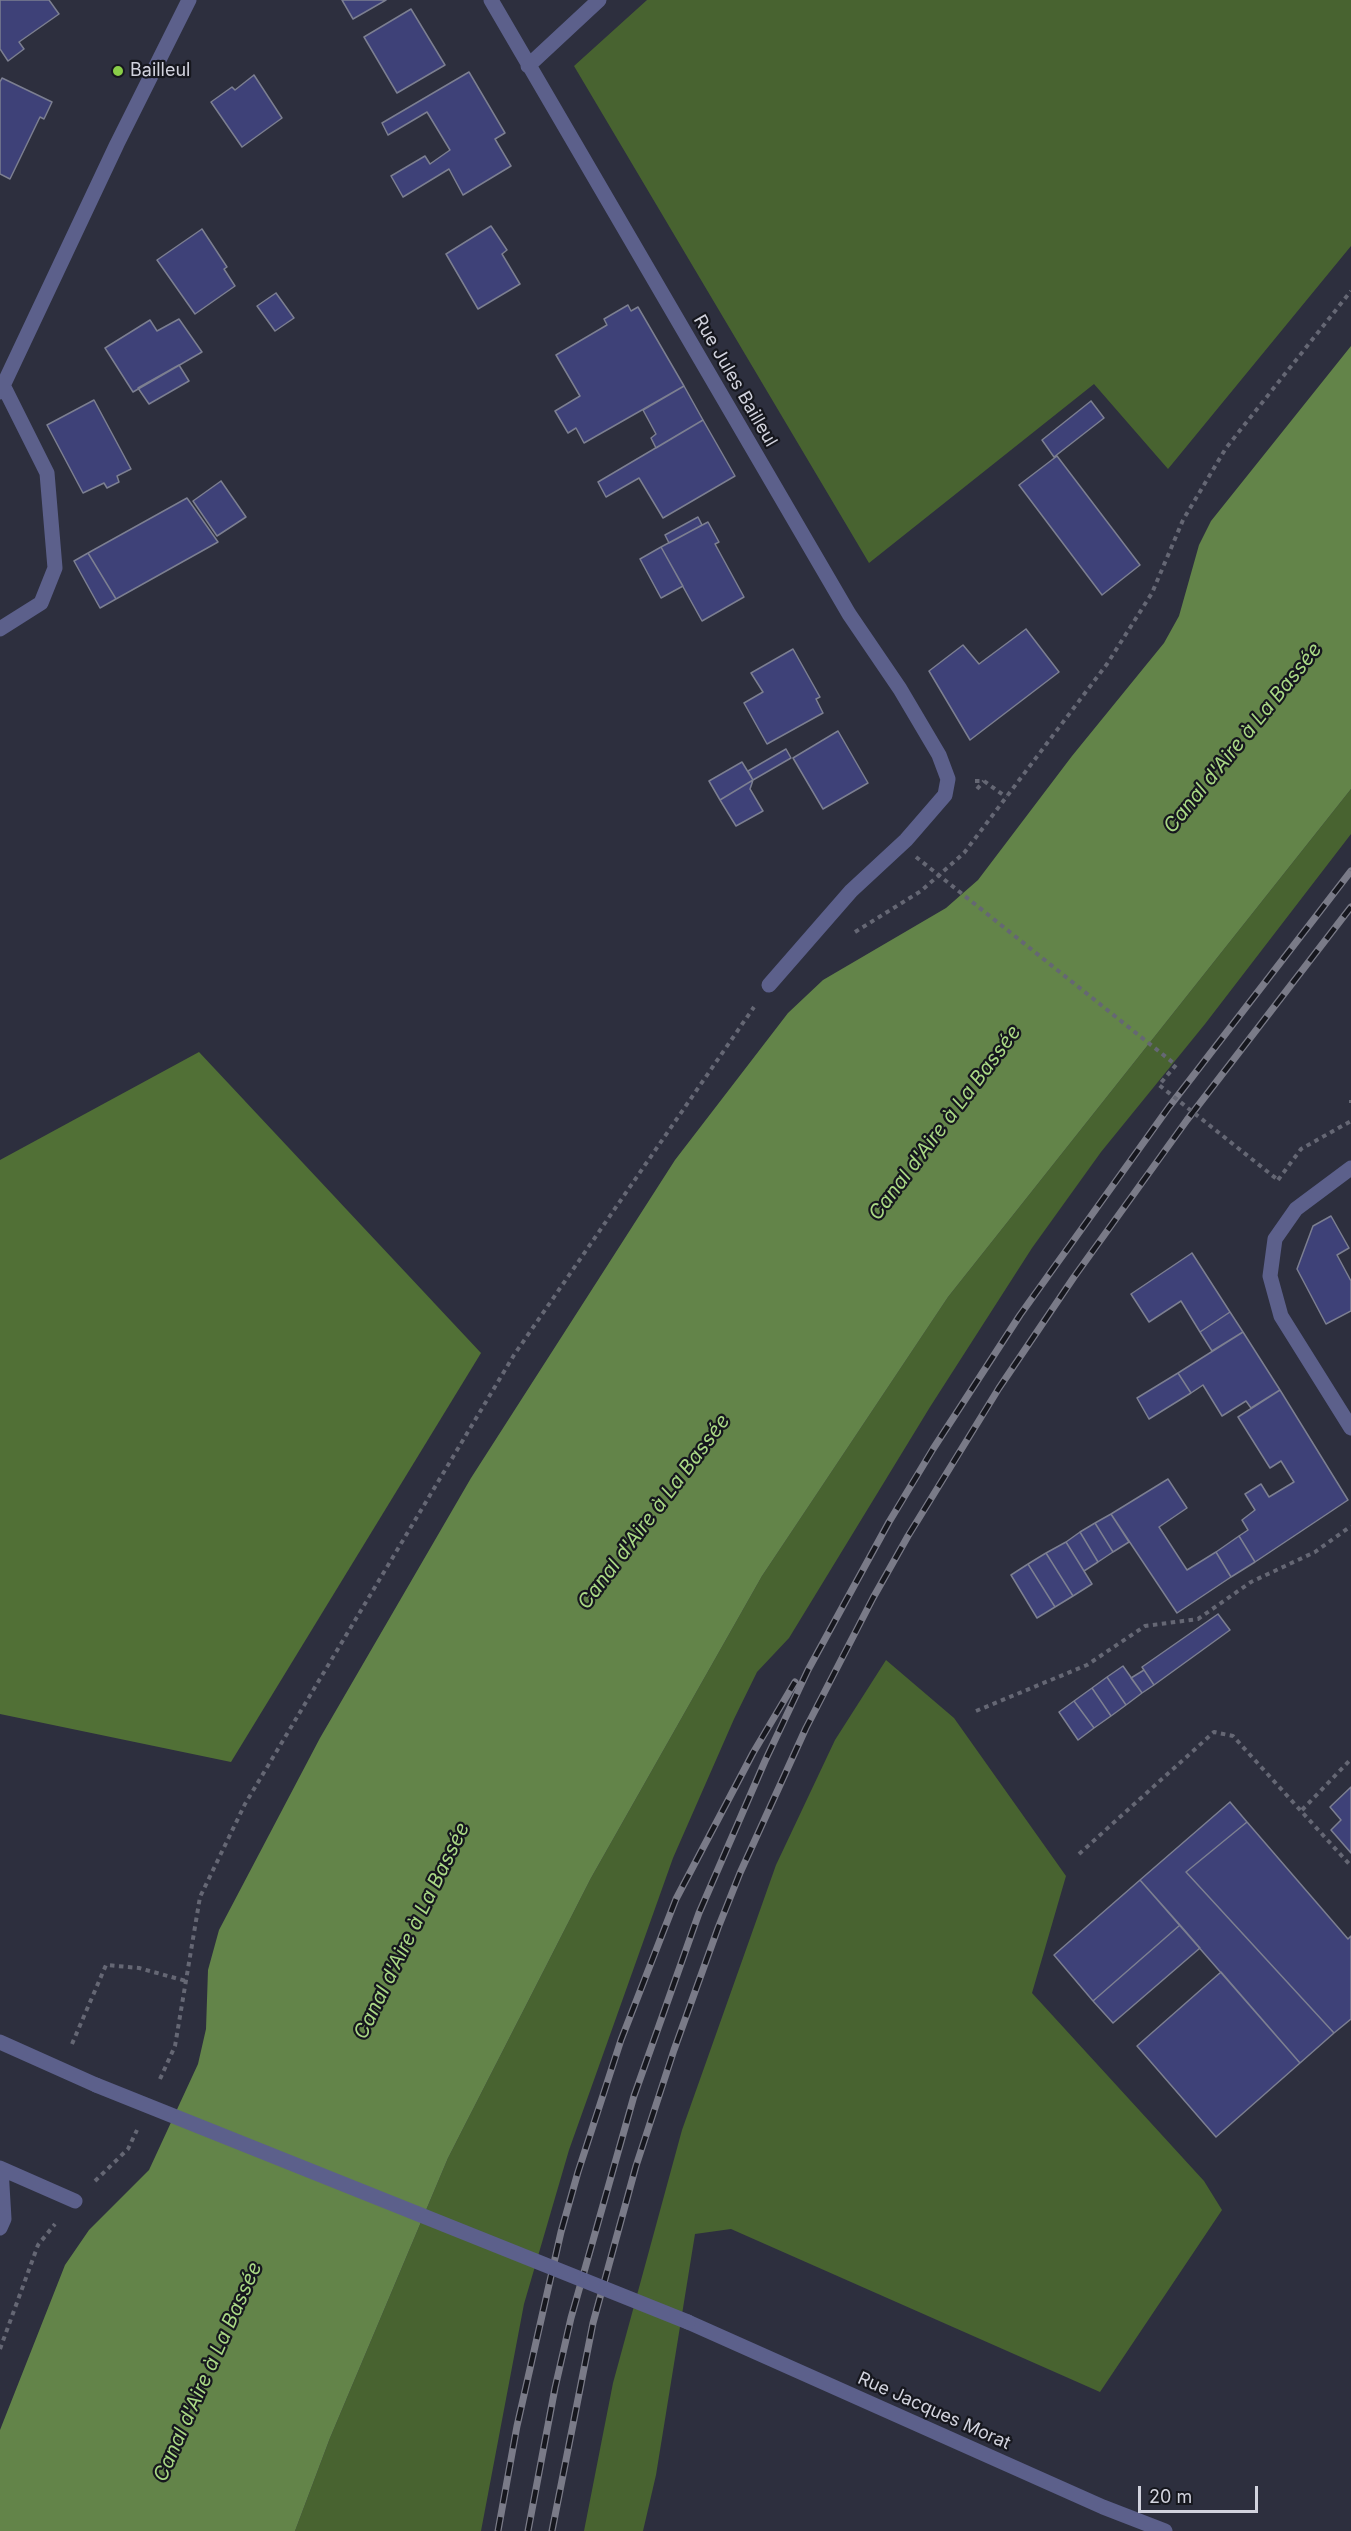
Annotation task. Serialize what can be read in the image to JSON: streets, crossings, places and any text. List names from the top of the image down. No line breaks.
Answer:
{"streets":{"street":["Rue Jules Bailleul","Rue Jacques Morat"]},"water":["Canal d'Aire à La Bassée"],"places":["Bailleul"],"scale_bar":"20 m"}
